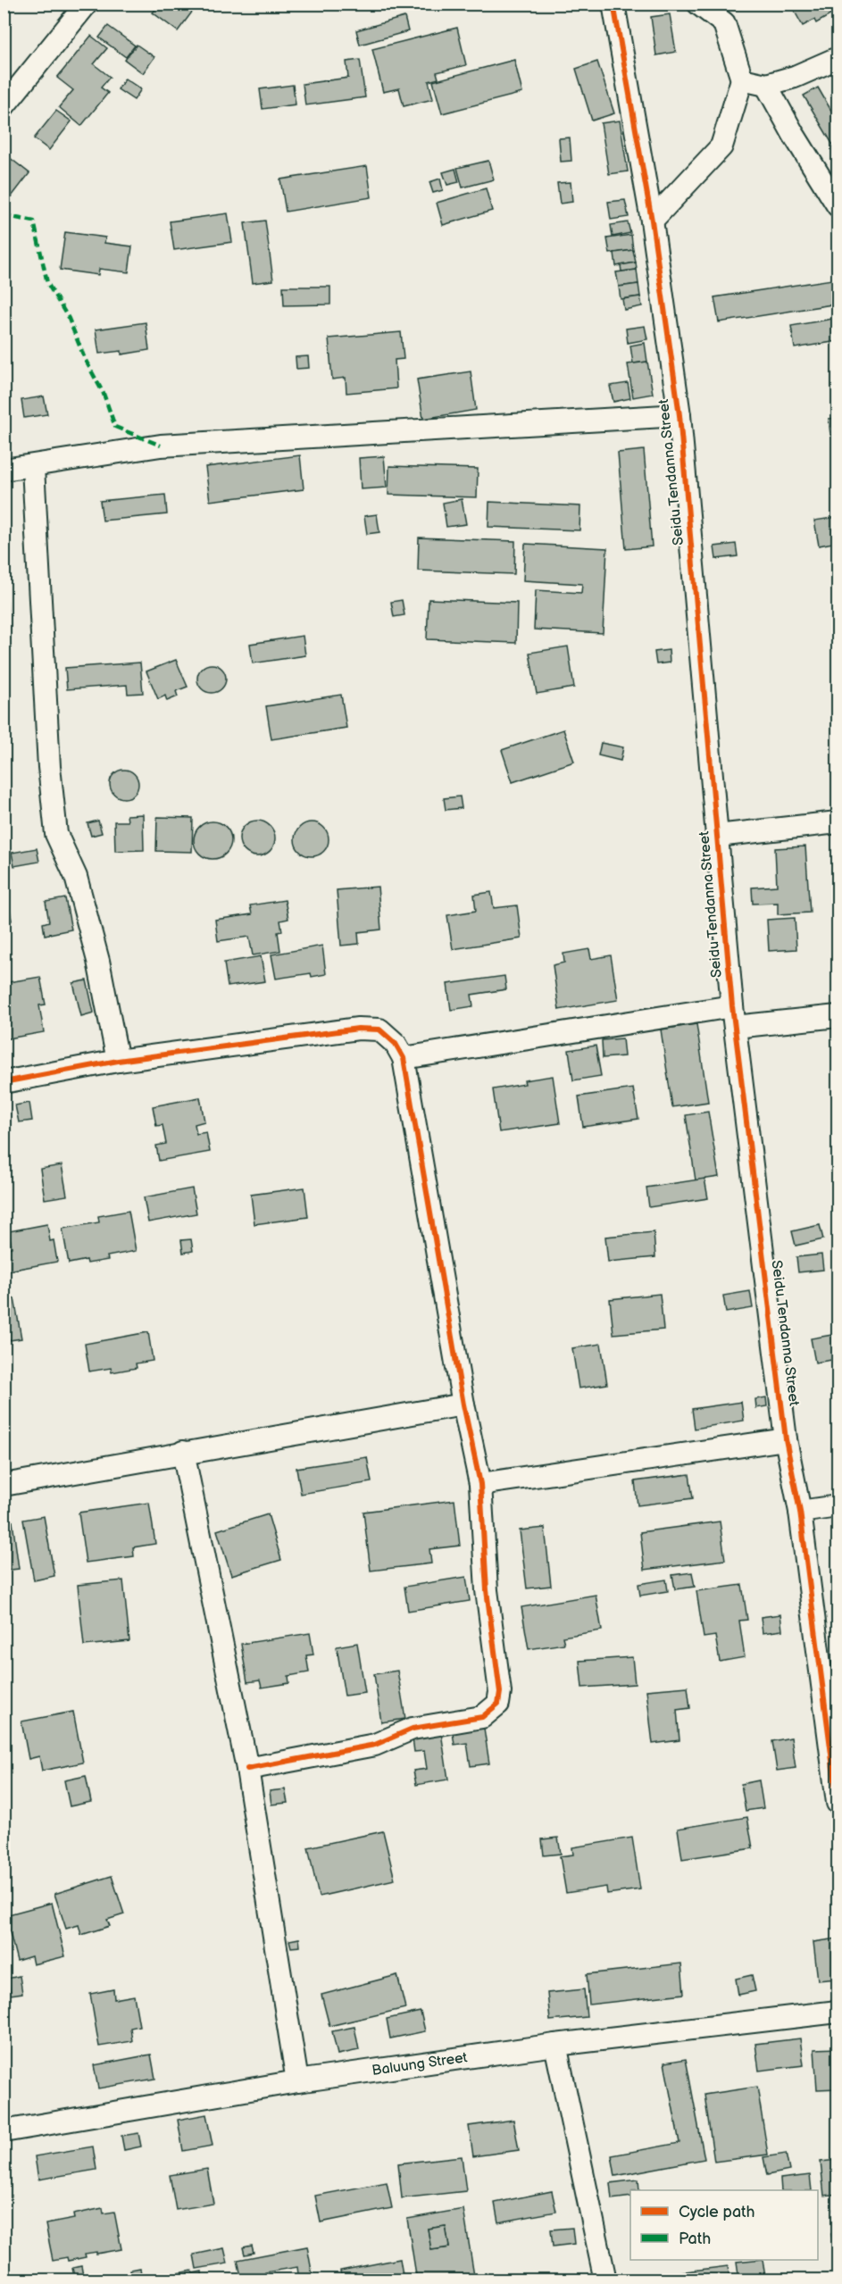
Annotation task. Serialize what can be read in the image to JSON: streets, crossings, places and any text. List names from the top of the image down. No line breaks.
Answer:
{"streets":{"street":["Seidu Tendanna Street","Baluung Street"]},"legend":["Cycle path","Path"]}
